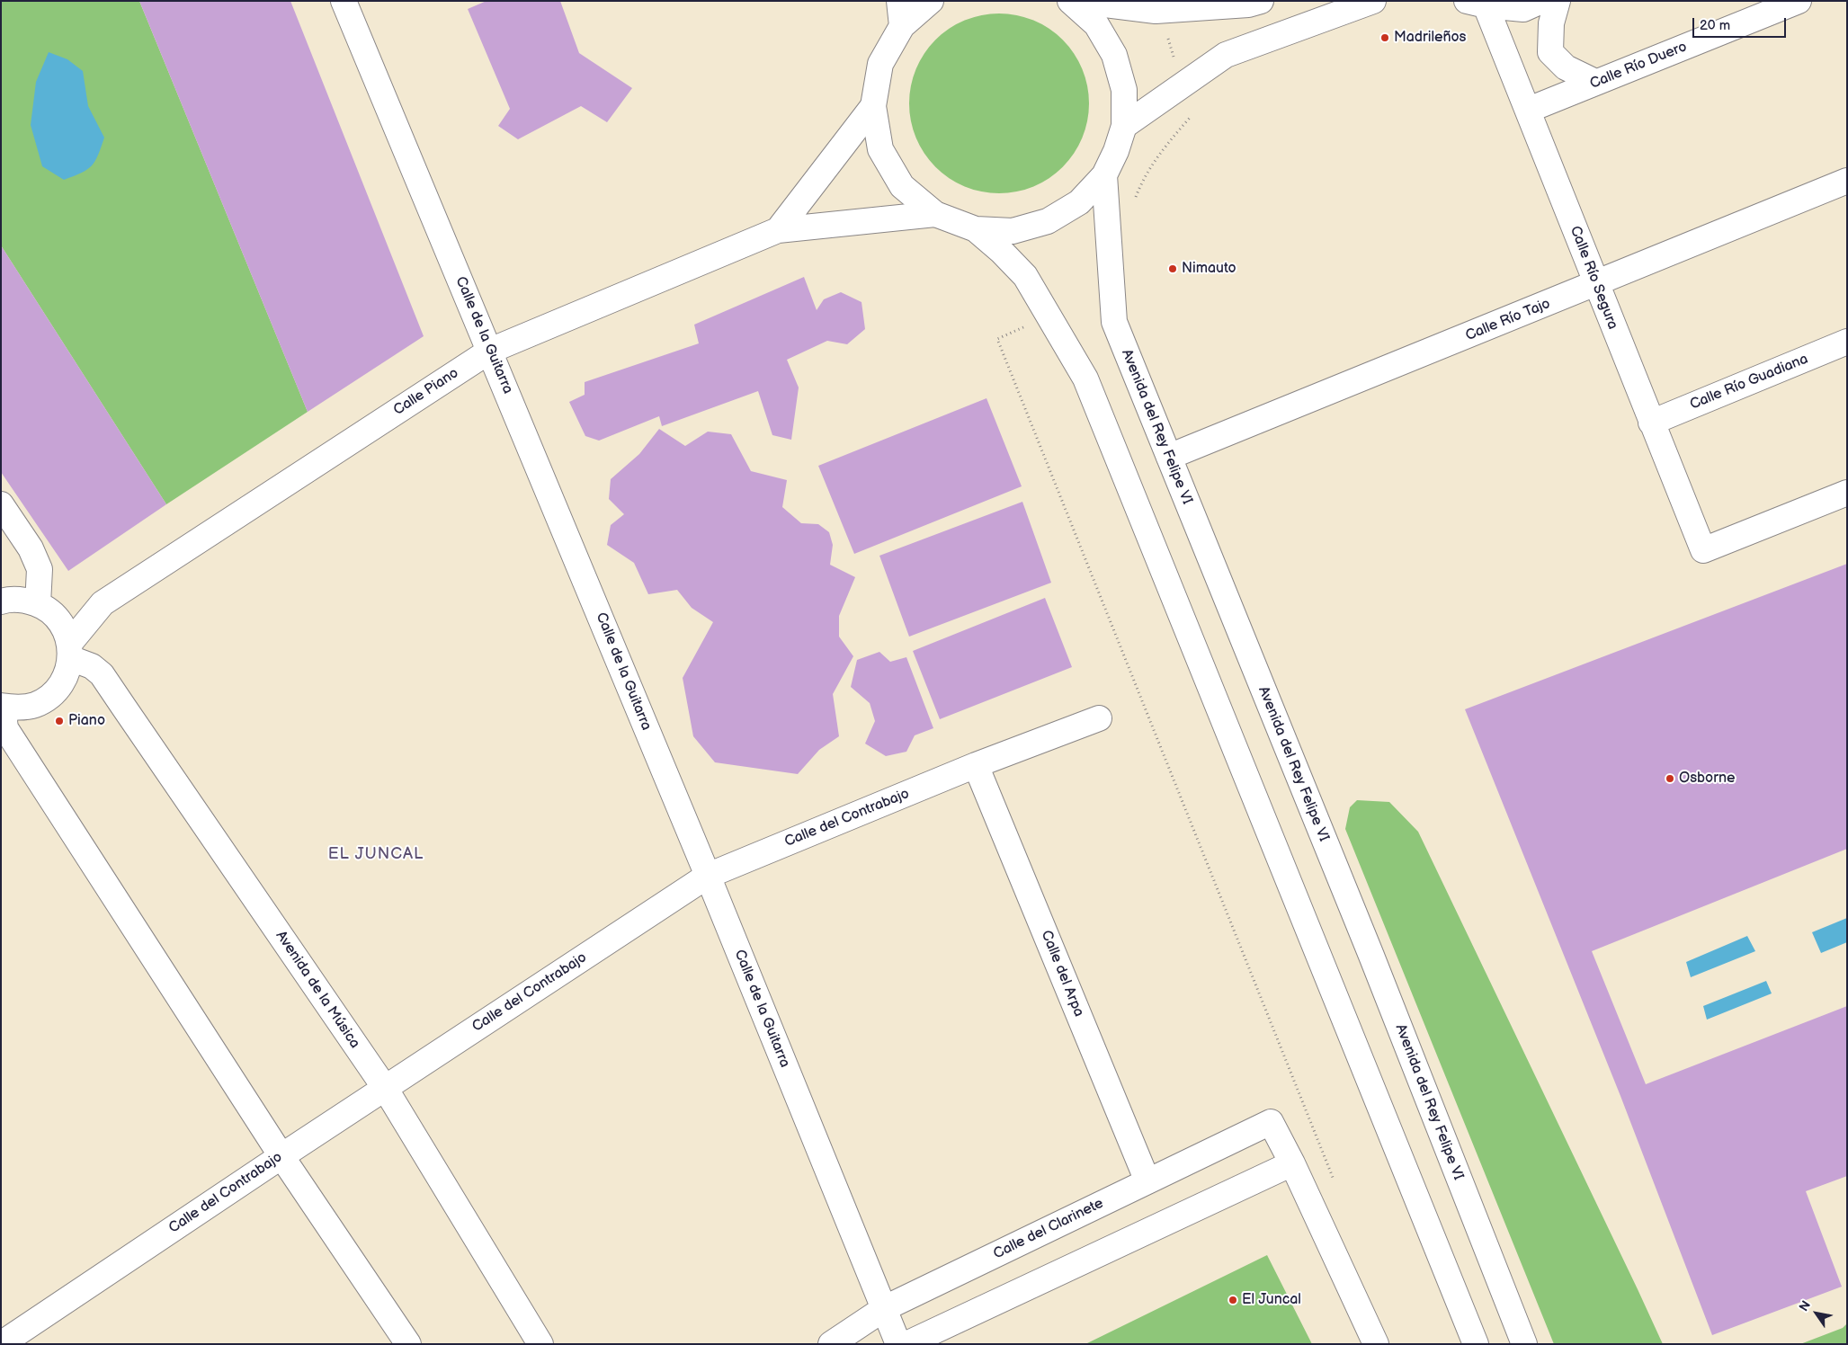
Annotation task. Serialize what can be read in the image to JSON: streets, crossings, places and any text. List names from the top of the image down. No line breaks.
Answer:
{"streets":{"street":["Calle Río Duero","Calle Río Segura","Calle Río Tajo","Calle de la Guitarra","Calle Río Guadiana","Calle Piano","Avenida del Rey Felipe VI","Calle del Contrabajo","Calle del Arpa","Avenida de la Música","Calle del Clarinete"]},"crossings":[["Calle Río Duero","Calle Río Segura"],["Calle Río Segura","Calle Río Tajo"],["Calle Río Segura","Calle Río Guadiana"],["Calle Río Tajo","Avenida del Rey Felipe VI"],["Calle de la Guitarra","Calle Piano"],["Calle de la Guitarra","Calle del Contrabajo"],["Calle de la Guitarra","Calle del Clarinete"],["Calle Piano","Avenida de la Música"],["Calle del Contrabajo","Calle del Arpa"],["Calle del Contrabajo","Avenida de la Música"],["Calle del Arpa","Calle del Clarinete"]],"districts":["EL JUNCAL"],"places":["Madrileños","Nimauto","Piano","Osborne","El Juncal"],"scale_bar":"20 m","north":"top left"}
